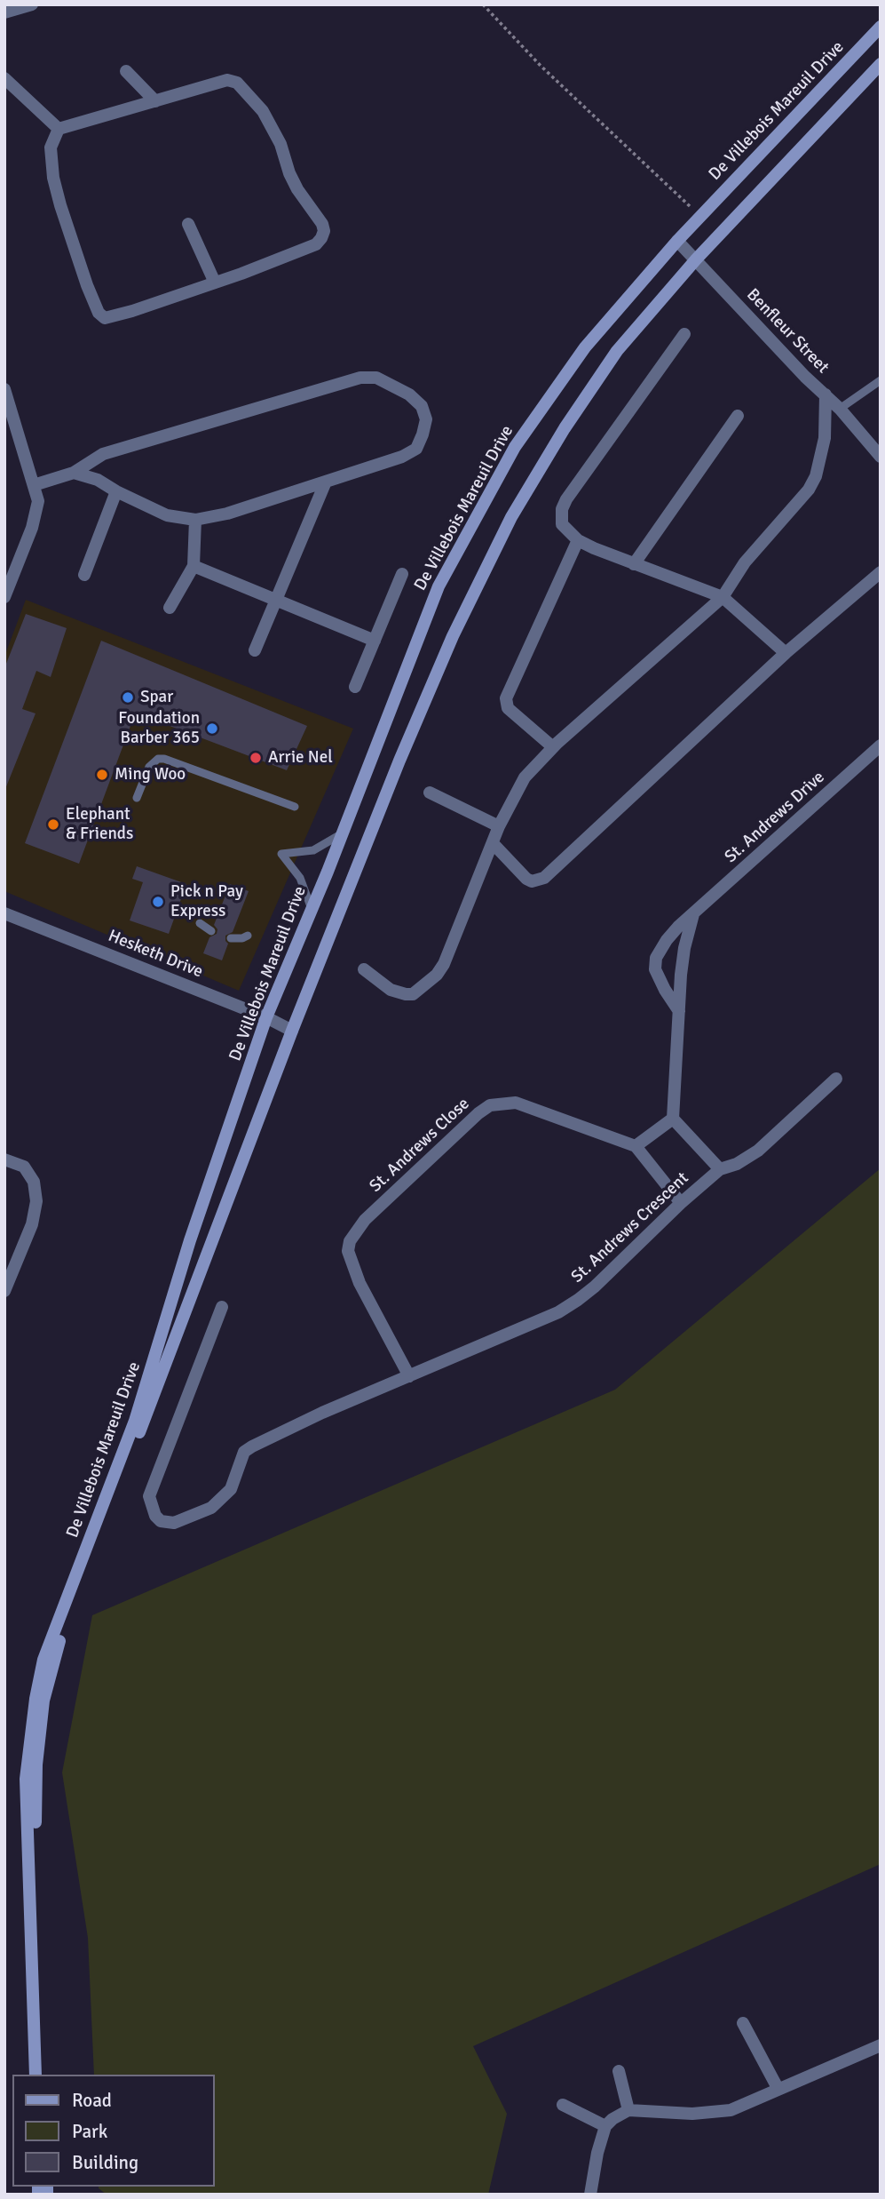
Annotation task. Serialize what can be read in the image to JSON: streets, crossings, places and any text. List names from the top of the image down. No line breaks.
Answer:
{"streets":{"main road":["De Villebois Mareuil Drive"],"street":["Benfleur Street","St. Andrews Drive","Hesketh Drive","St. Andrews Close","St. Andrews Crescent"]},"crossings":[["De Villebois Mareuil Drive","Benfleur Street"],["De Villebois Mareuil Drive","Hesketh Drive"],["St. Andrews Close","St. Andrews Crescent"]],"places":["Spar","Foundation Barber 365","Arrie Nel","Ming Woo","Elephant & Friends","Pick n Pay Express"],"legend":["Road","Park","Building"]}
